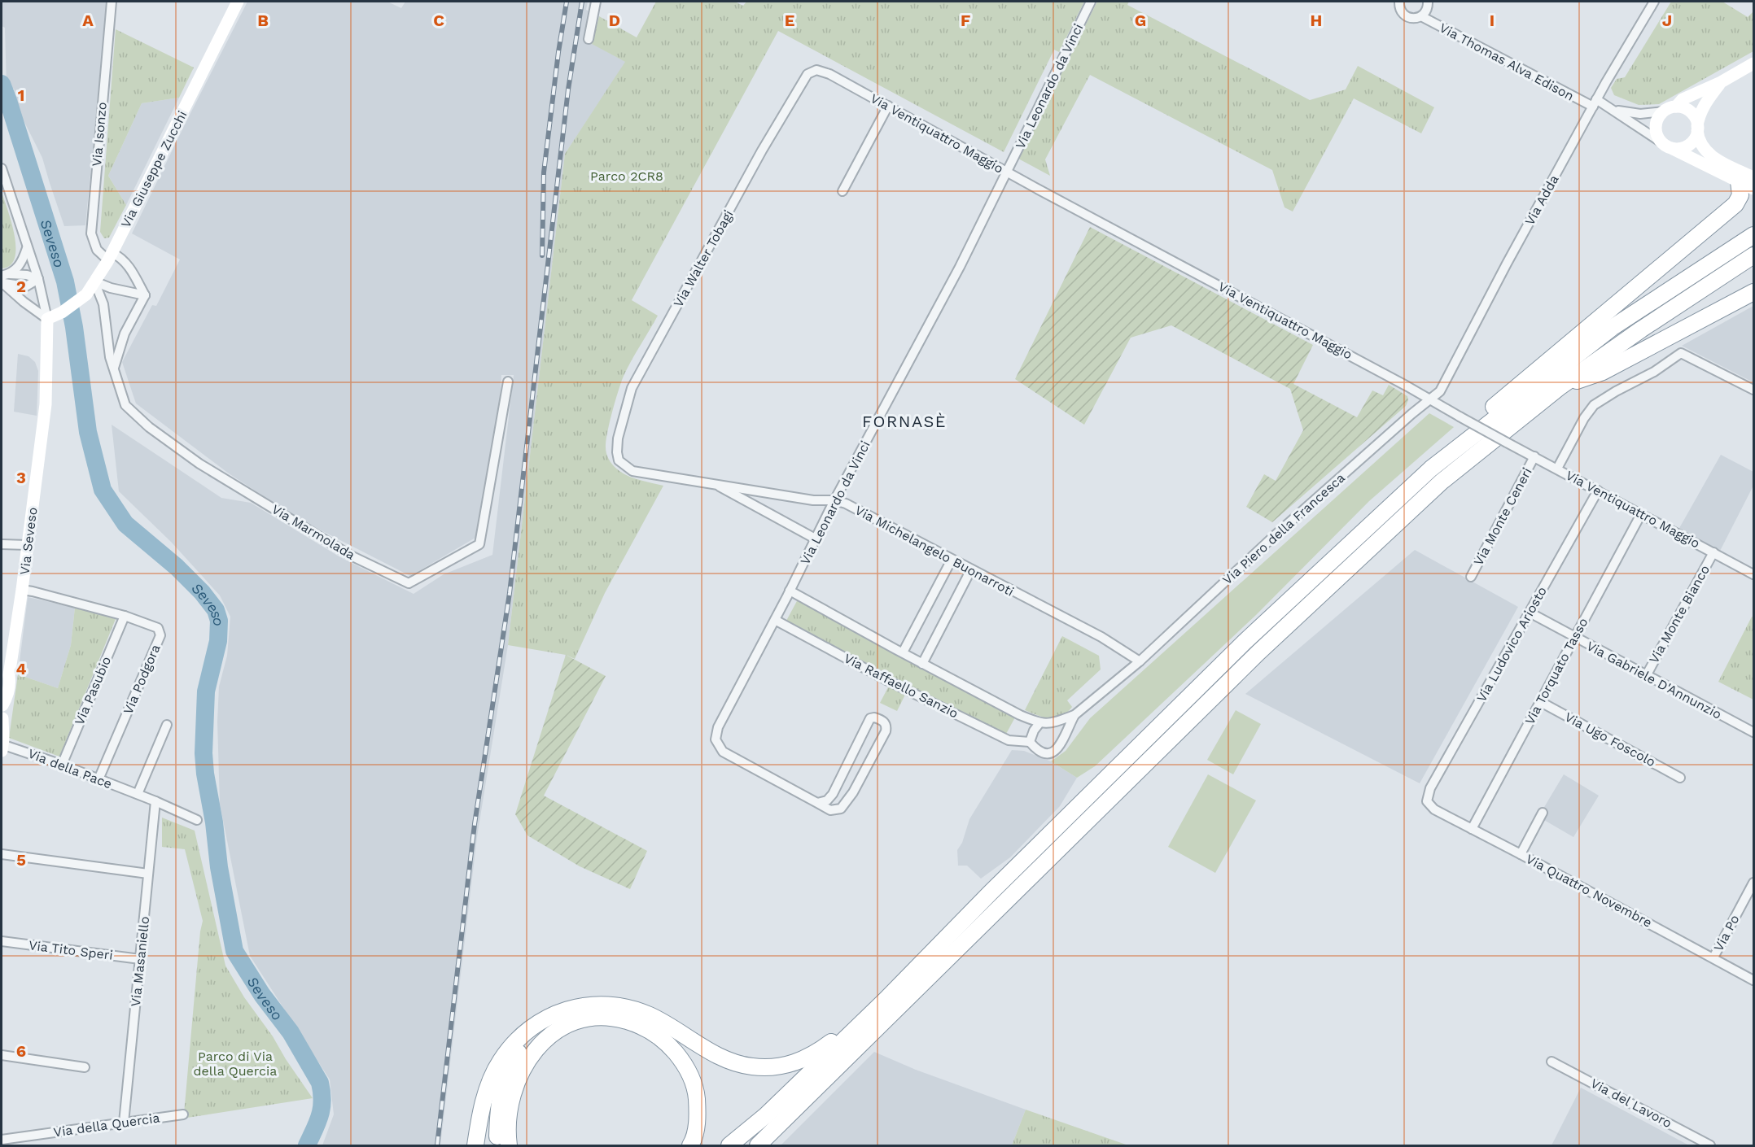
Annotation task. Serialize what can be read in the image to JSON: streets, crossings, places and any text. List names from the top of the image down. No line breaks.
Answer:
{"streets":{"street":["Via Thomas Alva Edison","Via Leonardo da Vinci","Via Ventiquattro Maggio","Via Isonzo","Via Giuseppe Zucchi","Via Adda","Via Walter Tobagi","Via Monte Ceneri","Via Piero della Francesca","Via Marmolada","Via Seveso","Via Michelangelo Buonarroti","Via Monte Bianco","Via Ludovico Ariosto","Via Torquato Tasso","Via Podgora","Via Gabriele D'Annunzio","Via Raffaello Sanzio","Via Pasubio","Via Ugo Foscolo","Via della Pace","Via Quattro Novembre","Via Po","Via Tito Speri","Via Masaniello","Via del Lavoro","Via della Quercia"]},"crossings":[["Via Thomas Alva Edison","Via Adda"],["Via Leonardo da Vinci","Via Ventiquattro Maggio"],["Via Leonardo da Vinci","Via Michelangelo Buonarroti"],["Via Leonardo da Vinci","Via Raffaello Sanzio"],["Via Ventiquattro Maggio","Via Adda"],["Via Ventiquattro Maggio","Via Walter Tobagi"],["Via Ventiquattro Maggio","Via Monte Ceneri"],["Via Ventiquattro Maggio","Via Piero della Francesca"],["Via Ventiquattro Maggio","Via Monte Bianco"],["Via Ventiquattro Maggio","Via Ludovico Ariosto"],["Via Ventiquattro Maggio","Via Torquato Tasso"],["Via Isonzo","Via Giuseppe Zucchi"],["Via Giuseppe Zucchi","Via Marmolada"],["Via Giuseppe Zucchi","Via Seveso"],["Via Adda","Via Piero della Francesca"],["Via Walter Tobagi","Via Michelangelo Buonarroti"],["Via Piero della Francesca","Via Michelangelo Buonarroti"],["Via Seveso","Via Podgora"],["Via Seveso","Via della Pace"],["Via Monte Bianco","Via Gabriele D'Annunzio"],["Via Ludovico Ariosto","Via Gabriele D'Annunzio"],["Via Ludovico Ariosto","Via Quattro Novembre"],["Via Torquato Tasso","Via Gabriele D'Annunzio"],["Via Torquato Tasso","Via Ugo Foscolo"],["Via Torquato Tasso","Via Quattro Novembre"],["Via Podgora","Via Pasubio"],["Via Podgora","Via della Pace"],["Via Pasubio","Via della Pace"],["Via della Pace","Via Masaniello"],["Via Quattro Novembre","Via Po"],["Via Tito Speri","Via Masaniello"],["Via Masaniello","Via della Quercia"]],"districts":["FORNASÈ"],"water":["Seveso"],"parks":["Parco 2CR8","Parco di Via della Quercia"],"grid":{"columns":["A","B","C","D","E","F","G","H","I","J"],"rows":["1","2","3","4","5","6"]}}
